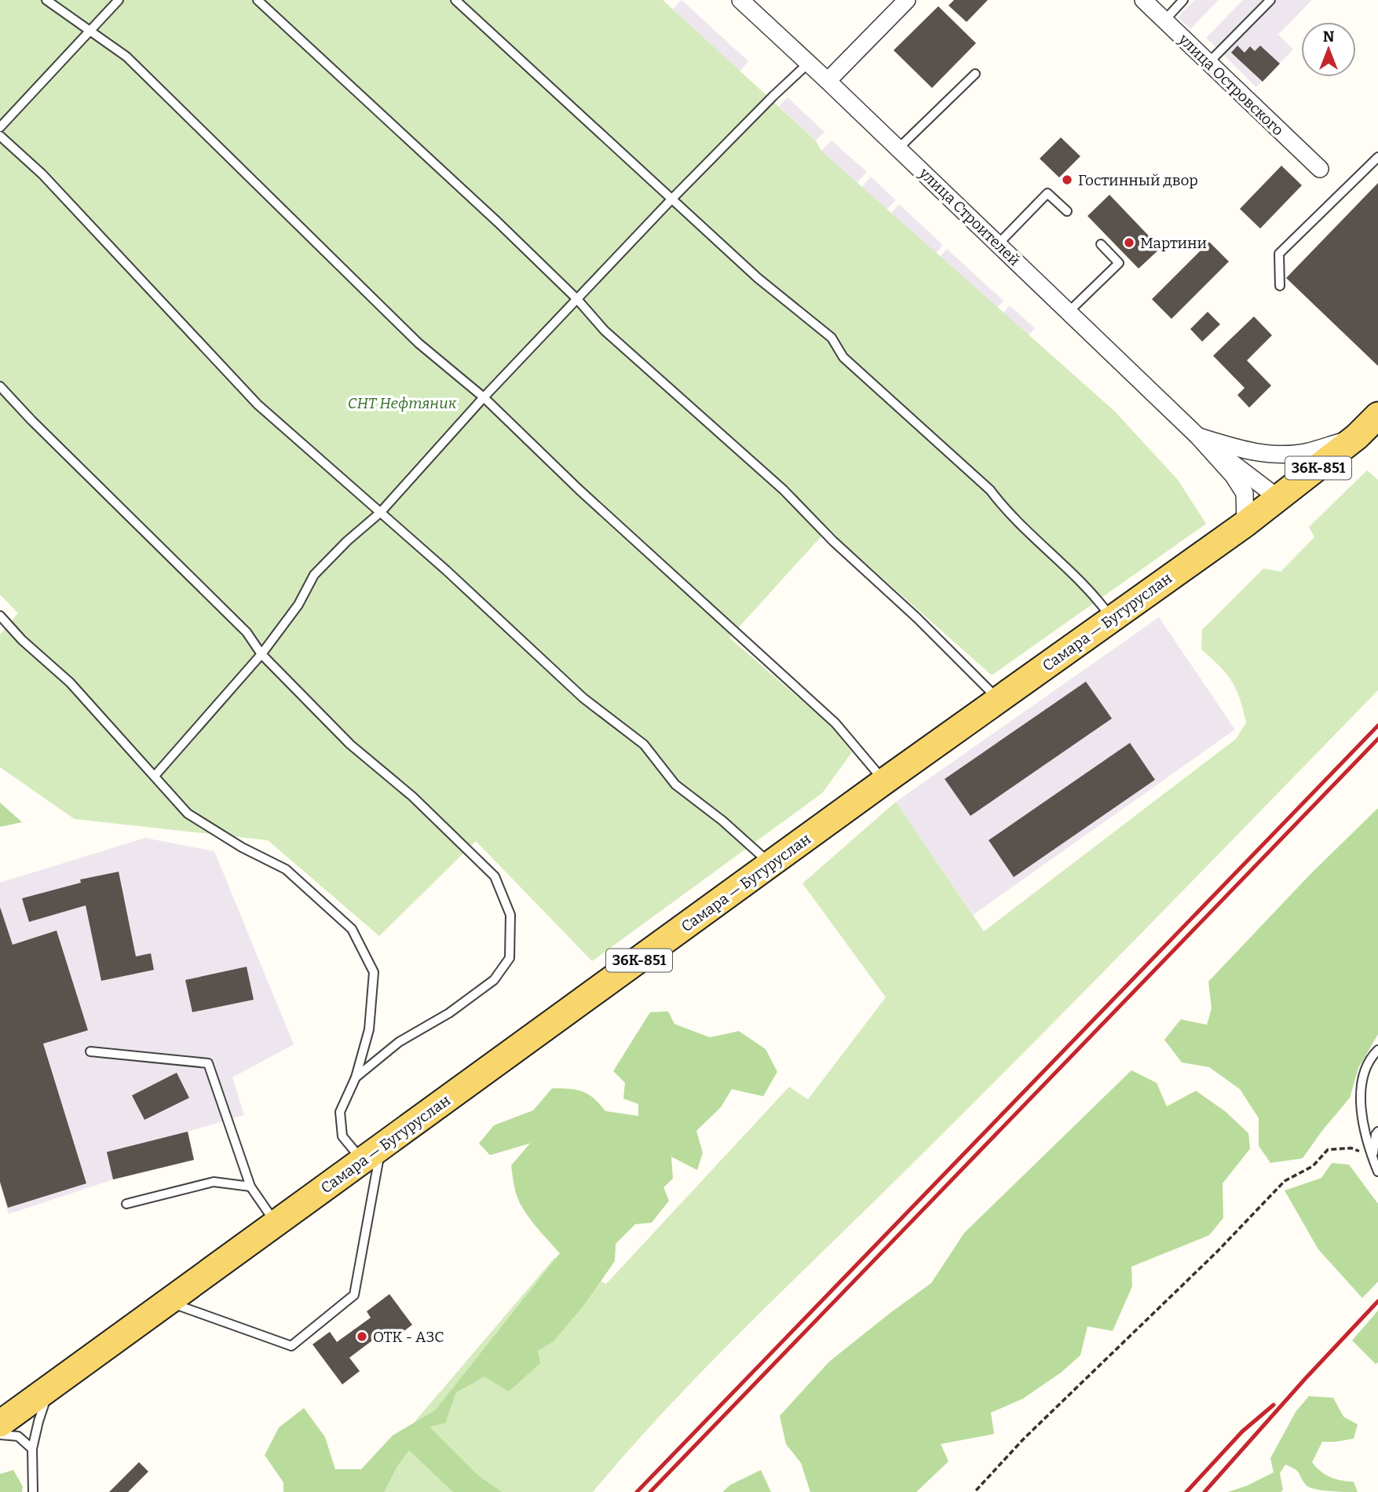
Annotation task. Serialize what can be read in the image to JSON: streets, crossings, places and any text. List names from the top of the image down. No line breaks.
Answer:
{"streets":{"main road":["36К-851","Самара — Бугуруслан"],"street":["улица Островского","улица Строителей"]},"crossings":[["36К-851","Самара — Бугуруслан"]],"parks":["СНТ Нефтяник"],"places":["Гостинный двор","Мартини","ОТК - АЗС"],"north":"top"}
